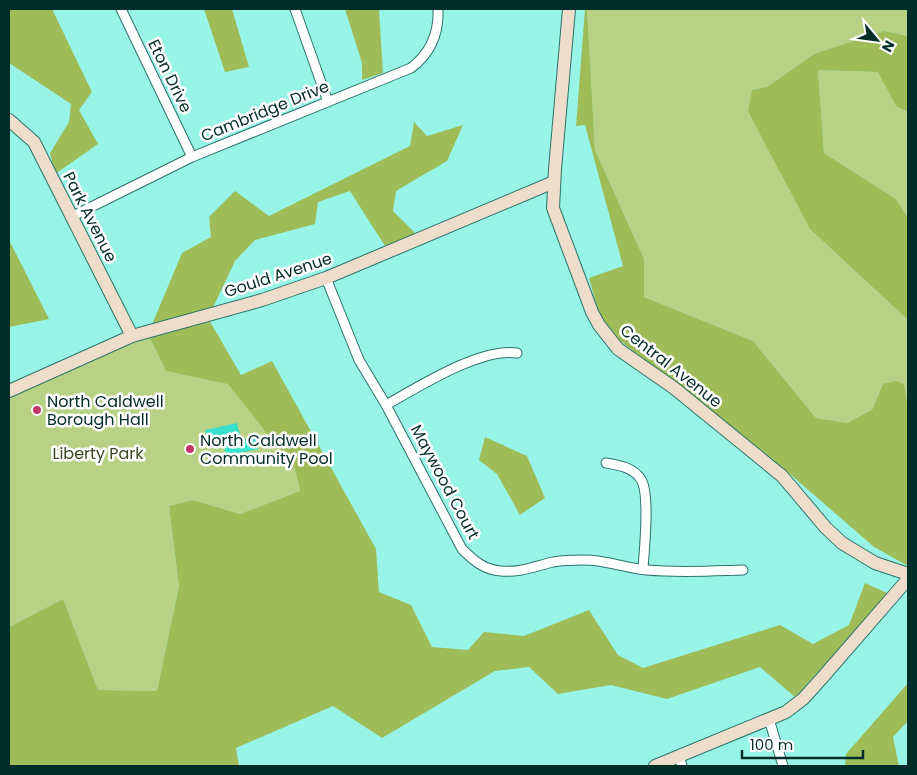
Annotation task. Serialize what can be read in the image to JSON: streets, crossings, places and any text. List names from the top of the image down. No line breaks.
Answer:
{"streets":{"street":["Eton Drive","Cambridge Drive","Park Avenue","Gould Avenue","Central Avenue","Maywood Court"]},"crossings":[["Eton Drive","Cambridge Drive"],["Cambridge Drive","Park Avenue"],["Park Avenue","Gould Avenue"],["Gould Avenue","Central Avenue"],["Gould Avenue","Maywood Court"]],"parks":["Liberty Park"],"places":["North Caldwell Borough Hall","North Caldwell Community Pool"],"scale_bar":"100 m","north":"bottom right"}
